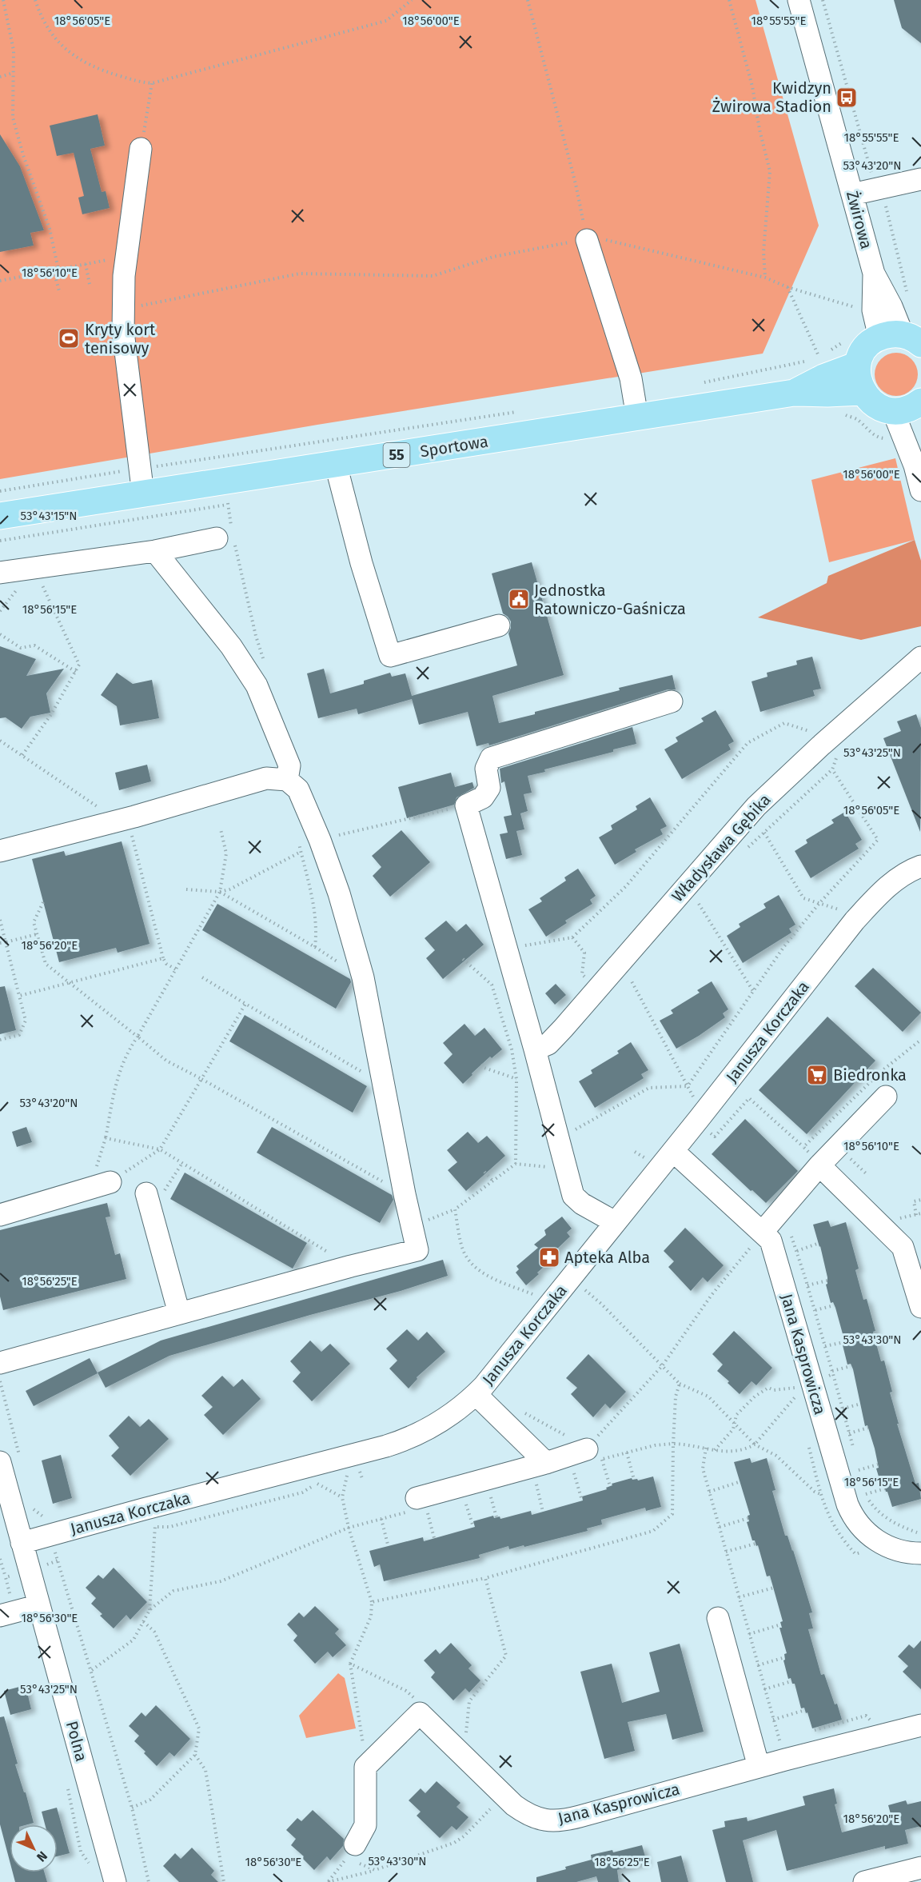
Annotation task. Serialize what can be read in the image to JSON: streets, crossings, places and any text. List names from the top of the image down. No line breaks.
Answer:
{"streets":{"main road":["Sportowa","55"],"street":["Żwirowa","Władysława Gębika","Janusza Korczaka","Jana Kasprowicza","Polna"]},"crossings":[["Janusza Korczaka","Jana Kasprowicza"],["Janusza Korczaka","Polna"]],"places":{"bus stop":["Kwidzyn Żwirowa Stadion"],"sports":["Kryty kort tenisowy"],"public building":["Jednostka Ratowniczo-Gaśnicza"],"supermarket":["Biedronka"],"pharmacy":["Apteka Alba"]},"north":"bottom right","coordinates":["18°56'05\"E","18°56'00\"E","18°55'55\"E","53°43'20\"N","18°56'10\"E","53°43'15\"N","18°56'15\"E","53°43'25\"N","18°56'20\"E","18°56'25\"E","53°43'30\"N","18°56'30\"E"]}
